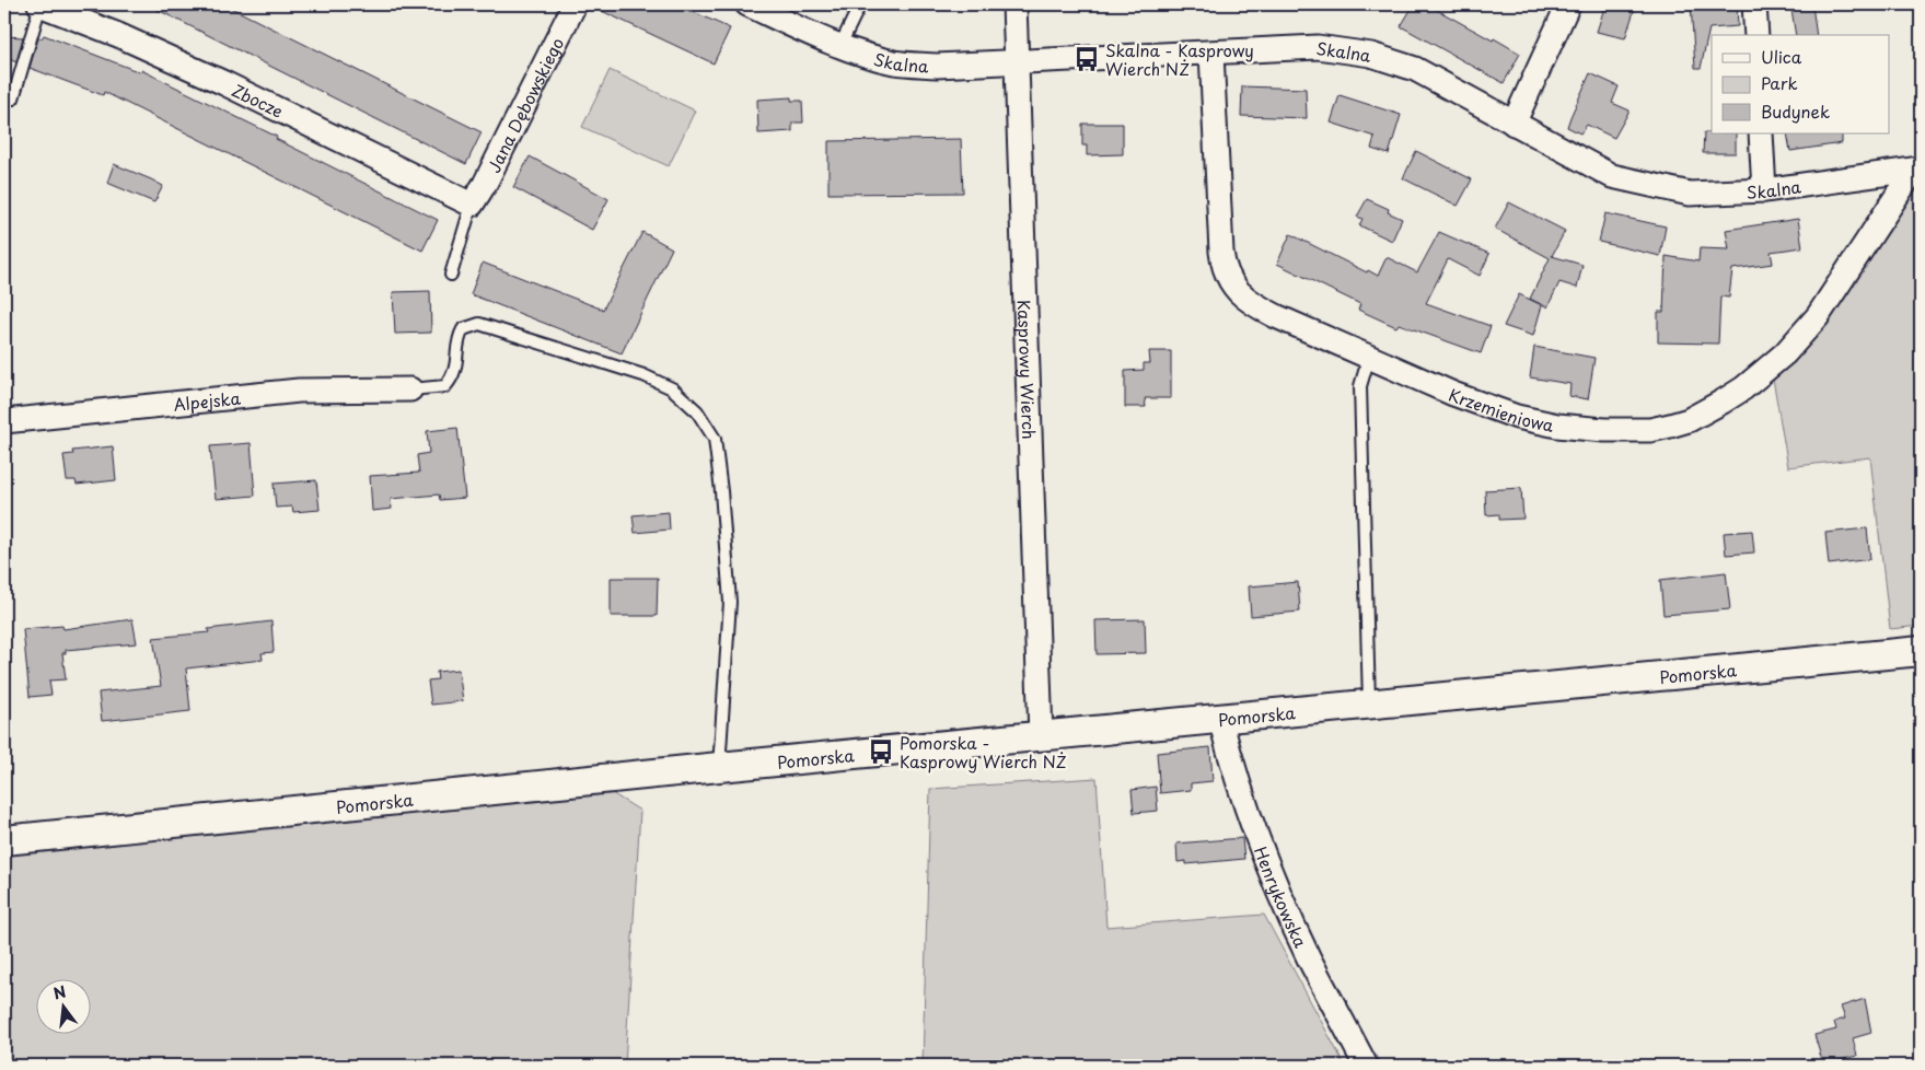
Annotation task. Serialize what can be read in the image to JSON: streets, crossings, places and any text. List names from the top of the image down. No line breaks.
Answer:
{"streets":{"street":["Skalna","Zbocze","Jana Dębowskiego","Kasprowy Wierch","Alpejska","Krzemieniowa","Pomorska","Henrykowska"]},"crossings":[["Skalna","Kasprowy Wierch"],["Skalna","Krzemieniowa"],["Zbocze","Jana Dębowskiego"],["Kasprowy Wierch","Pomorska"],["Pomorska","Henrykowska"]],"places":{"bus stop":["Skalna - Kasprowy Wierch NŻ","Pomorska - Kasprowy Wierch NŻ"]},"legend":["Ulica","Park","Budynek"],"north":"top"}
